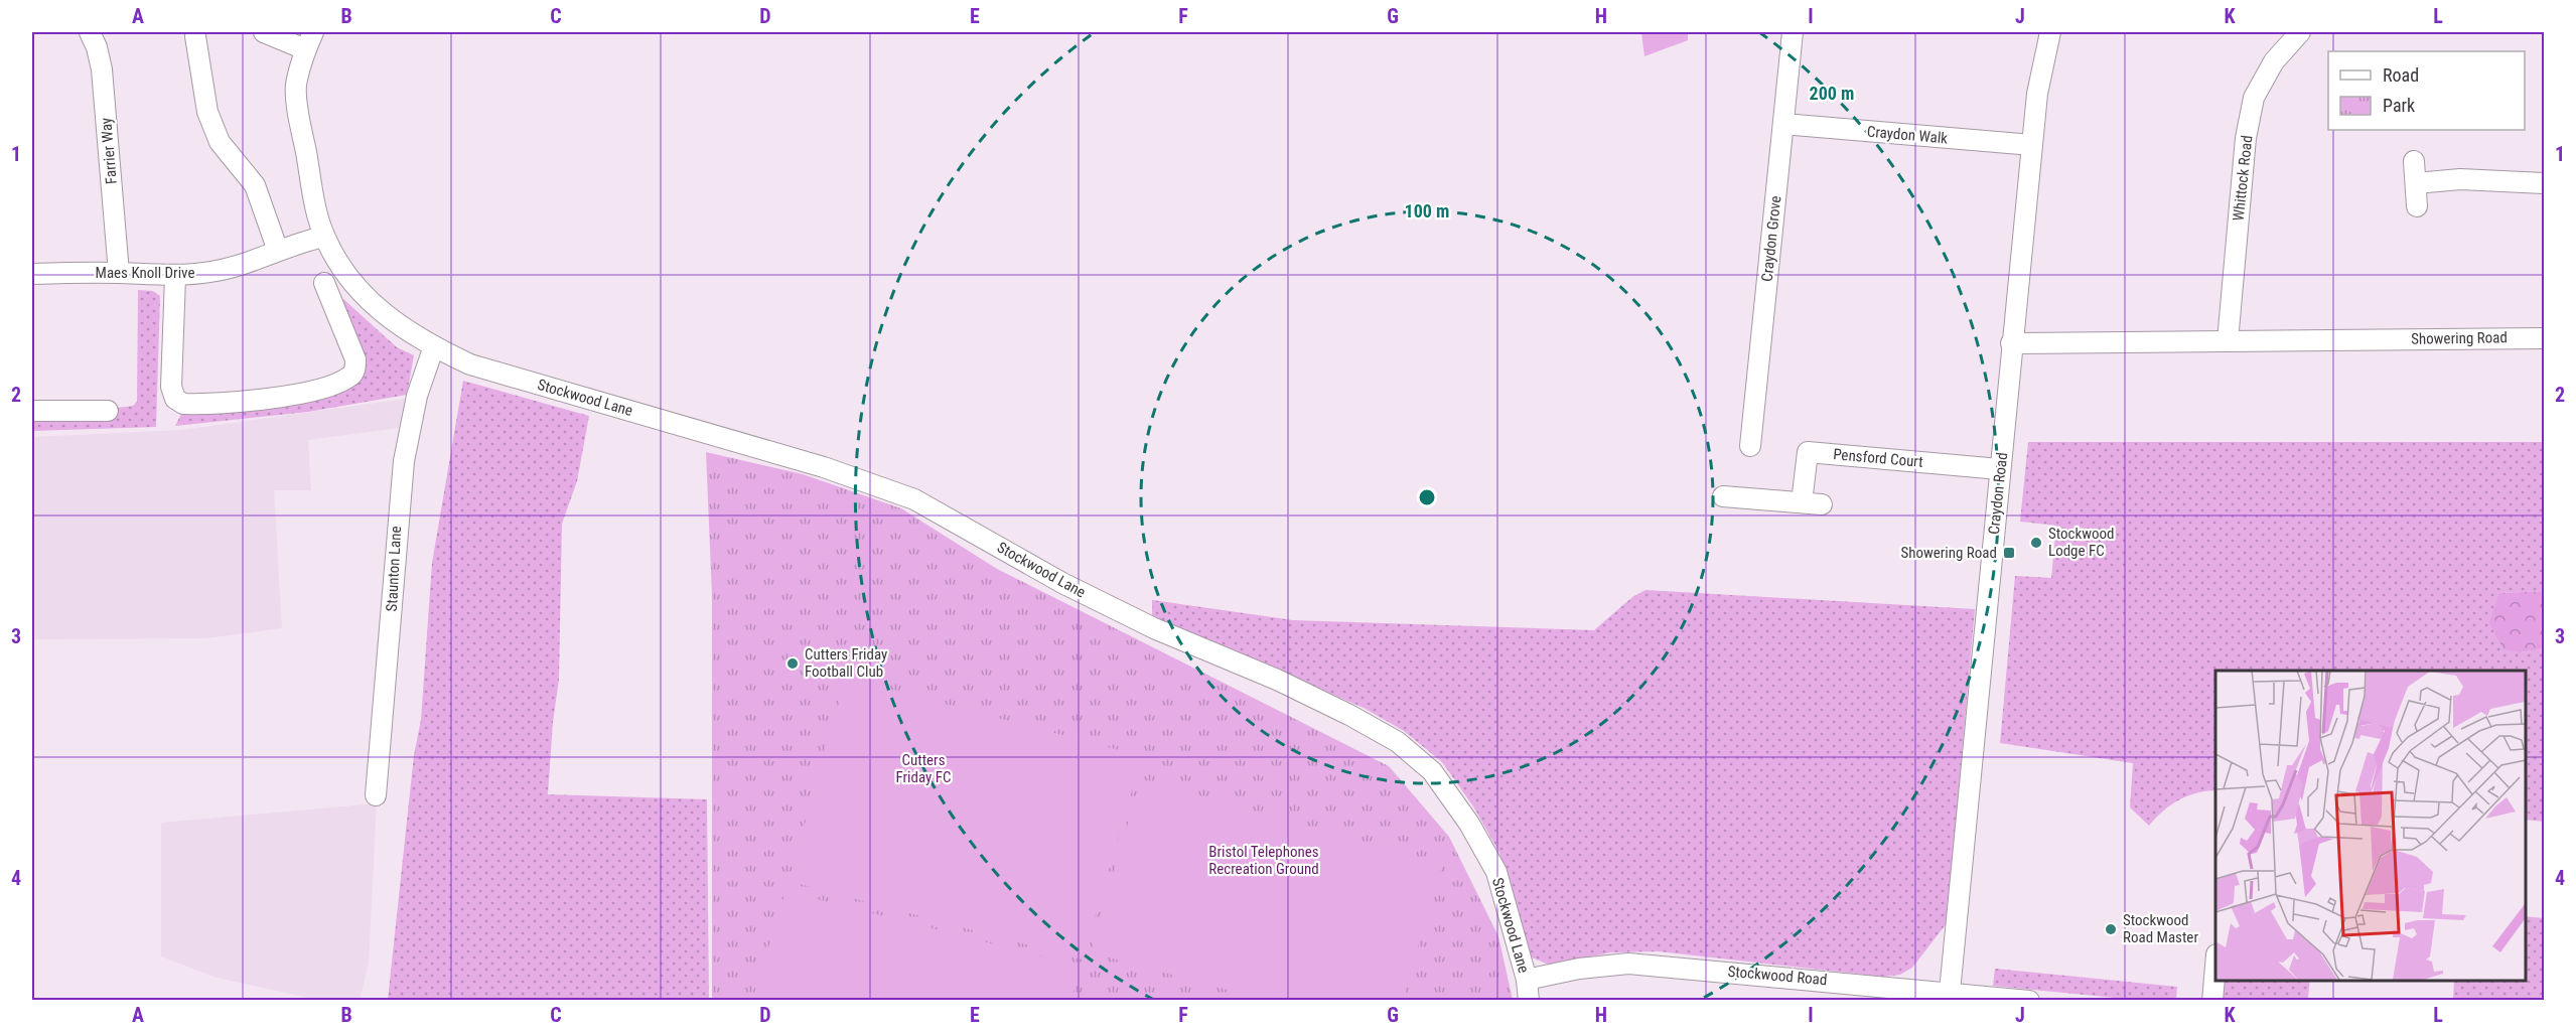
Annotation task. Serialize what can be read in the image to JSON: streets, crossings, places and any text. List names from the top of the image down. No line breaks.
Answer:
{"streets":{"street":["Craydon Walk","Farrier Way","Whittock Road","Craydon Grove","Maes Knoll Drive","Showering Road","Stockwood Lane","Pensford Court","Craydon Road","Staunton Lane","Stockwood Road"]},"crossings":[["Craydon Walk","Craydon Grove"],["Craydon Walk","Craydon Road"],["Farrier Way","Maes Knoll Drive"],["Whittock Road","Showering Road"],["Maes Knoll Drive","Stockwood Lane"],["Showering Road","Craydon Road"],["Stockwood Lane","Staunton Lane"],["Stockwood Lane","Stockwood Road"],["Pensford Court","Craydon Road"],["Craydon Road","Stockwood Road"]],"parks":["Cutters Friday FC","Bristol Telephones Recreation Ground"],"places":{"other":["Stockwood Lodge FC","Cutters Friday Football Club","Stockwood Road Master"],"transit":["Showering Road"]},"legend":["Road","Park"],"grid":{"columns":["A","B","C","D","E","F","G","H","I","J","K","L"],"rows":["1","2","3","4"]},"rings":["200 m","100 m"]}
